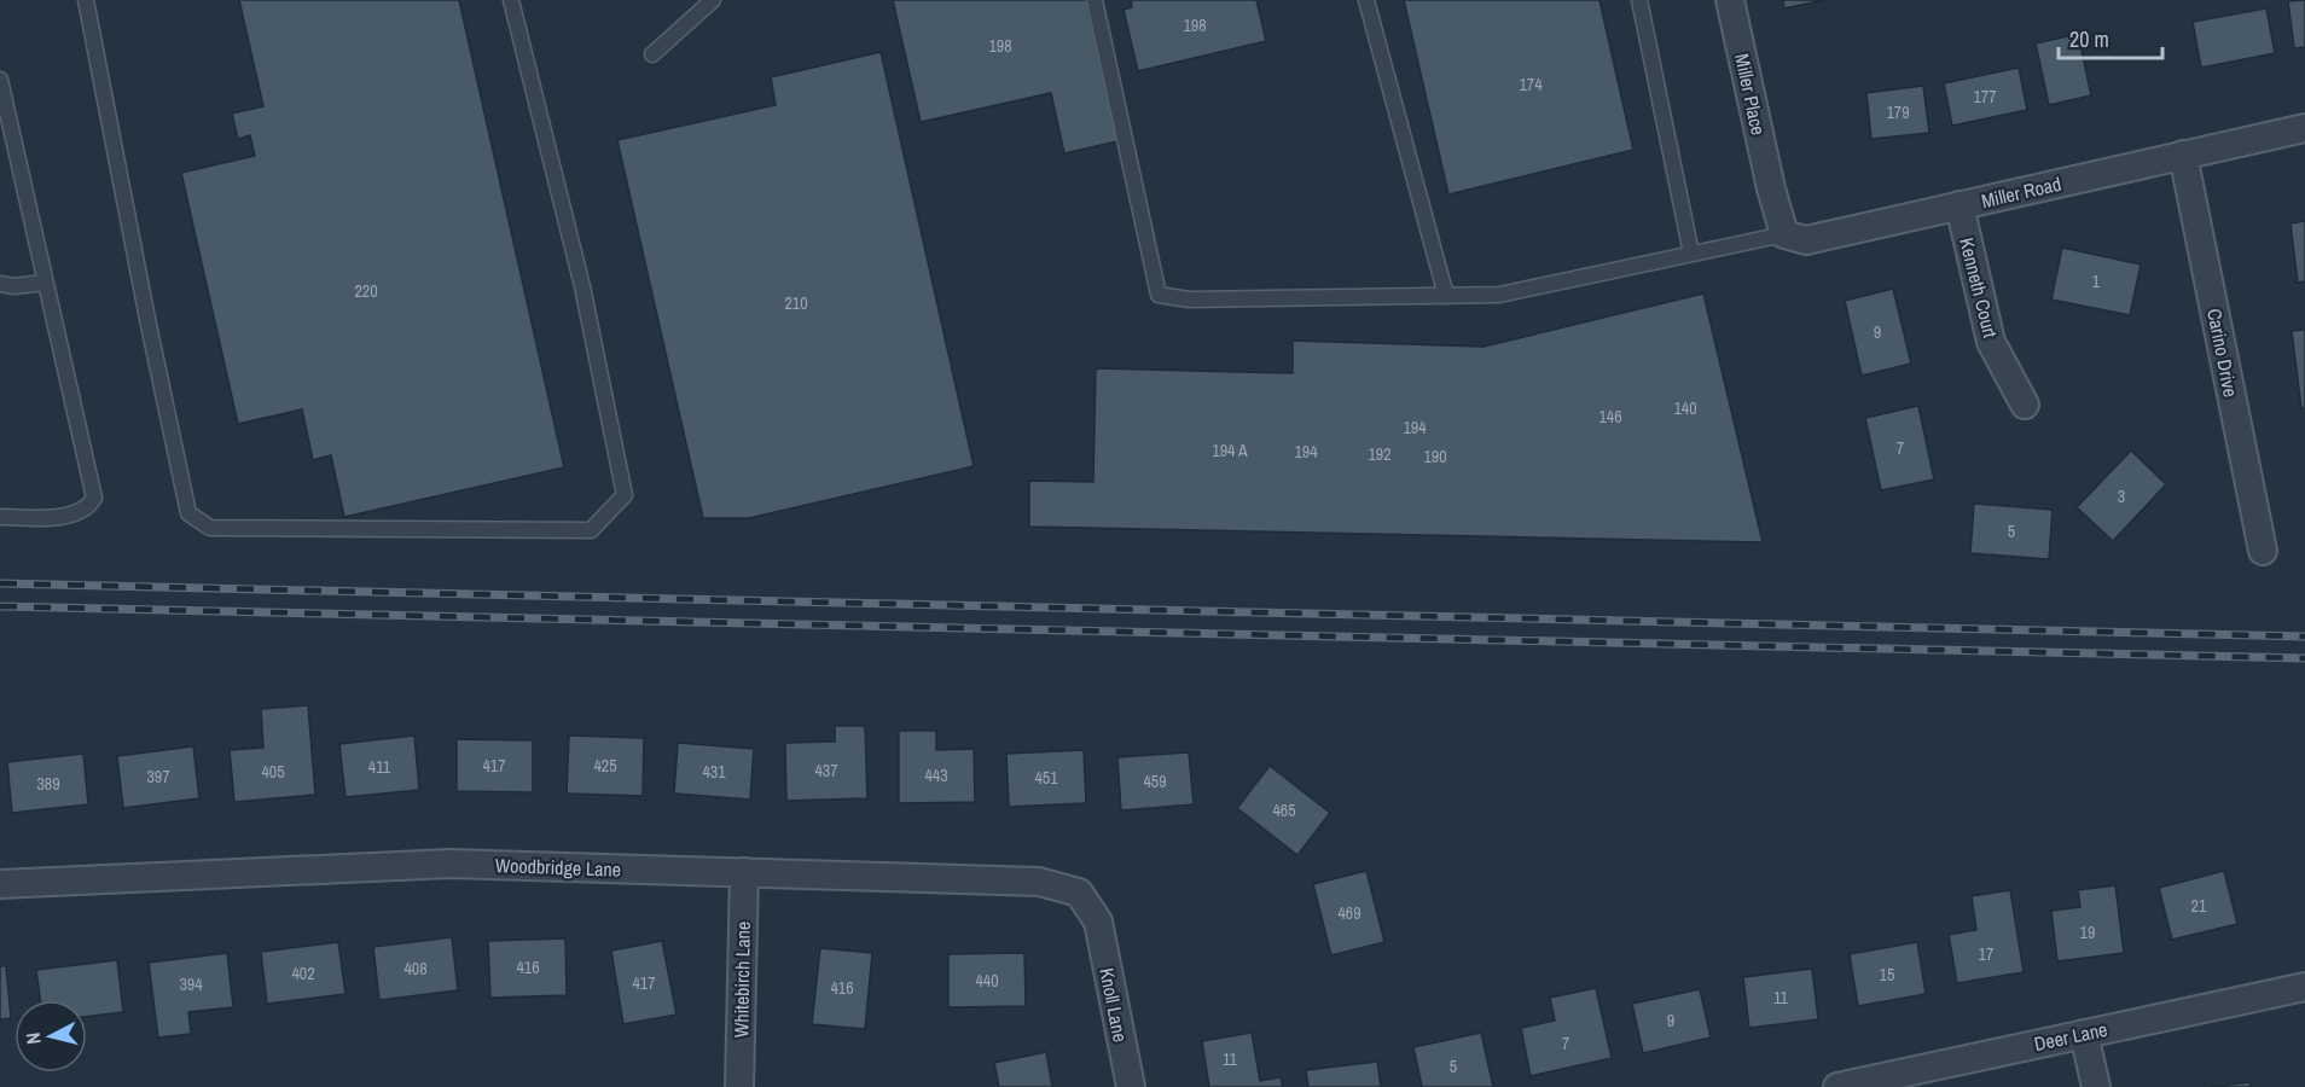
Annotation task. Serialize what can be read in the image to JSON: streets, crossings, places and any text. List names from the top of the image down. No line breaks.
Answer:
{"streets":{"street":["Miller Place","Miller Road","Kenneth Court","Carino Drive","Woodbridge Lane","Whitebirch Lane","Knoll Lane","Deer Lane"]},"crossings":[["Miller Place","Miller Road"],["Miller Road","Kenneth Court"],["Miller Road","Carino Drive"],["Woodbridge Lane","Whitebirch Lane"],["Woodbridge Lane","Knoll Lane"]],"house_numbers":["198","198","174","177","179","1","220","210","9","140","146","194","7","194 A","194","192","190","3","5","417","425","411","437","405","431","443","397","451","459","389","465","21","469","19","17","416","408","402","15","440","417","394","416","11","9","7","11","5"],"scale_bar":"20 m","north":"left"}
